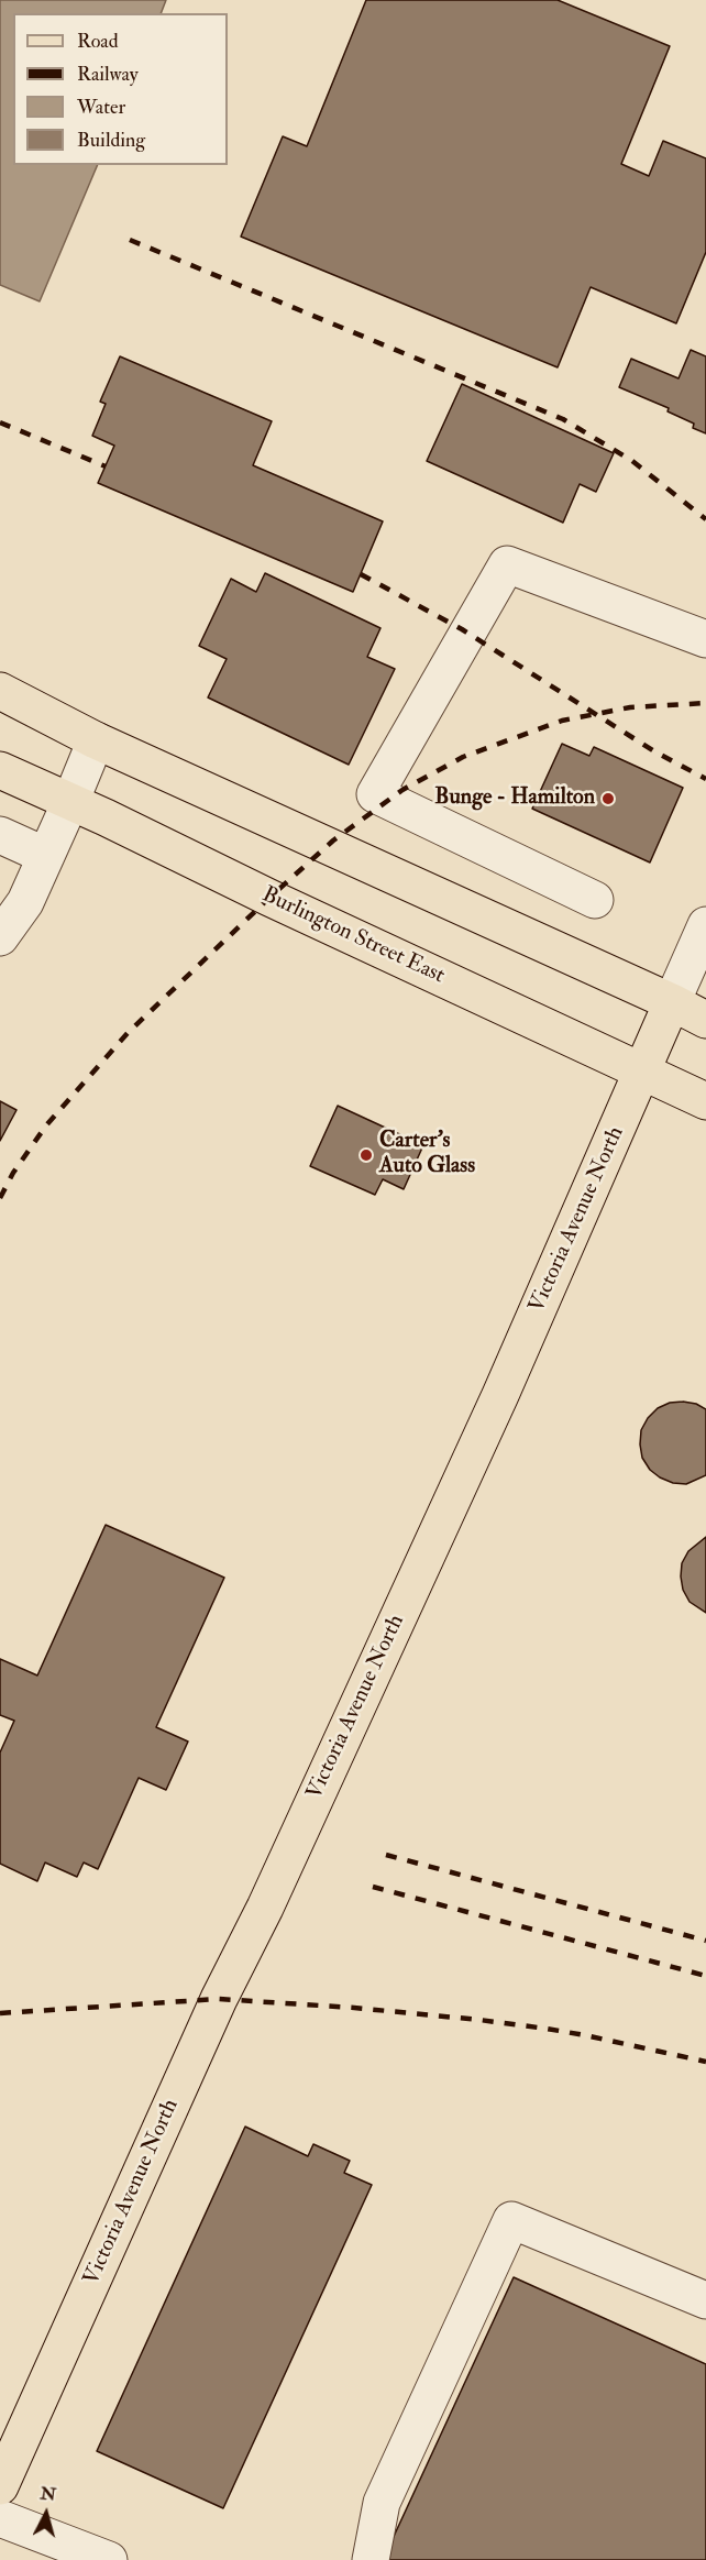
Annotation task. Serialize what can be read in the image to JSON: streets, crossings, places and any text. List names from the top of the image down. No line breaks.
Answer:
{"streets":{"main road":["Burlington Street East","Victoria Avenue North"]},"crossings":[["Burlington Street East","Victoria Avenue North"]],"places":["Bunge - Hamilton","Carter's Auto Glass"],"legend":["Road","Railway","Water","Building"],"north":"top"}
